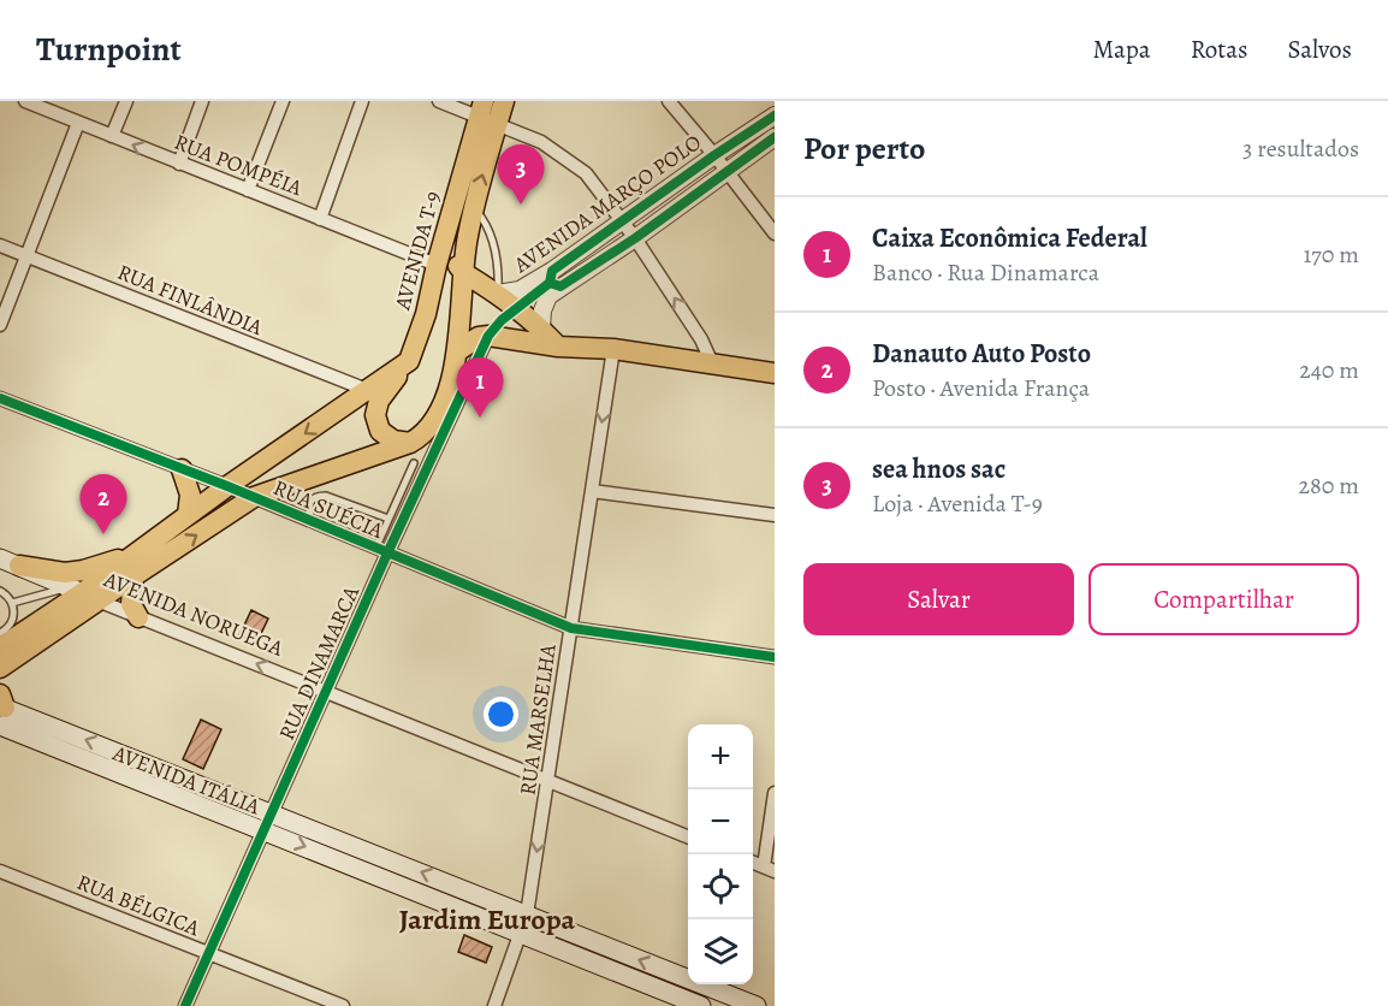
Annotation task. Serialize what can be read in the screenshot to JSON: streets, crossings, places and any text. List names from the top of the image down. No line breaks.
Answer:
{"streets":{"main road":["AVENIDA T-9","AVENIDA NORUEGA","AVENIDA ITÁLIA"],"street":["RUA POMPÉIA","AVENIDA MARÇO POLO","RUA FINLÂNDIA","RUA SUÉCIA","RUA DINAMARCA","RUA MARSELHA","RUA BÉLGICA"]},"crossings":[["RUA POMPÉIA","AVENIDA T-9"],["RUA SUÉCIA","RUA DINAMARCA"],["RUA SUÉCIA","RUA MARSELHA"],["AVENIDA NORUEGA","RUA DINAMARCA"],["AVENIDA NORUEGA","RUA MARSELHA"],["RUA DINAMARCA","AVENIDA ITÁLIA"],["RUA DINAMARCA","RUA BÉLGICA"],["RUA MARSELHA","AVENIDA ITÁLIA"]],"one_way":["RUA MARSELHA"],"districts":["Jardim Europa"],"page":{"header":"Turnpoint","nav":["Mapa","Rotas","Salvos"],"heading":["Por perto","3 resultados"],"pins":["3","1","2"],"list":[{"mark":"1","name":"Caixa Econômica Federal","note":"Banco · Rua Dinamarca","value":"170 m"},{"mark":"2","name":"Danauto Auto Posto","note":"Posto · Avenida França","value":"240 m"},{"mark":"3","name":"sea hnos sac","note":"Loja · Avenida T-9","value":"280 m"}],"buttons":["Salvar","Compartilhar"],"map_buttons":["+","−"]}}
